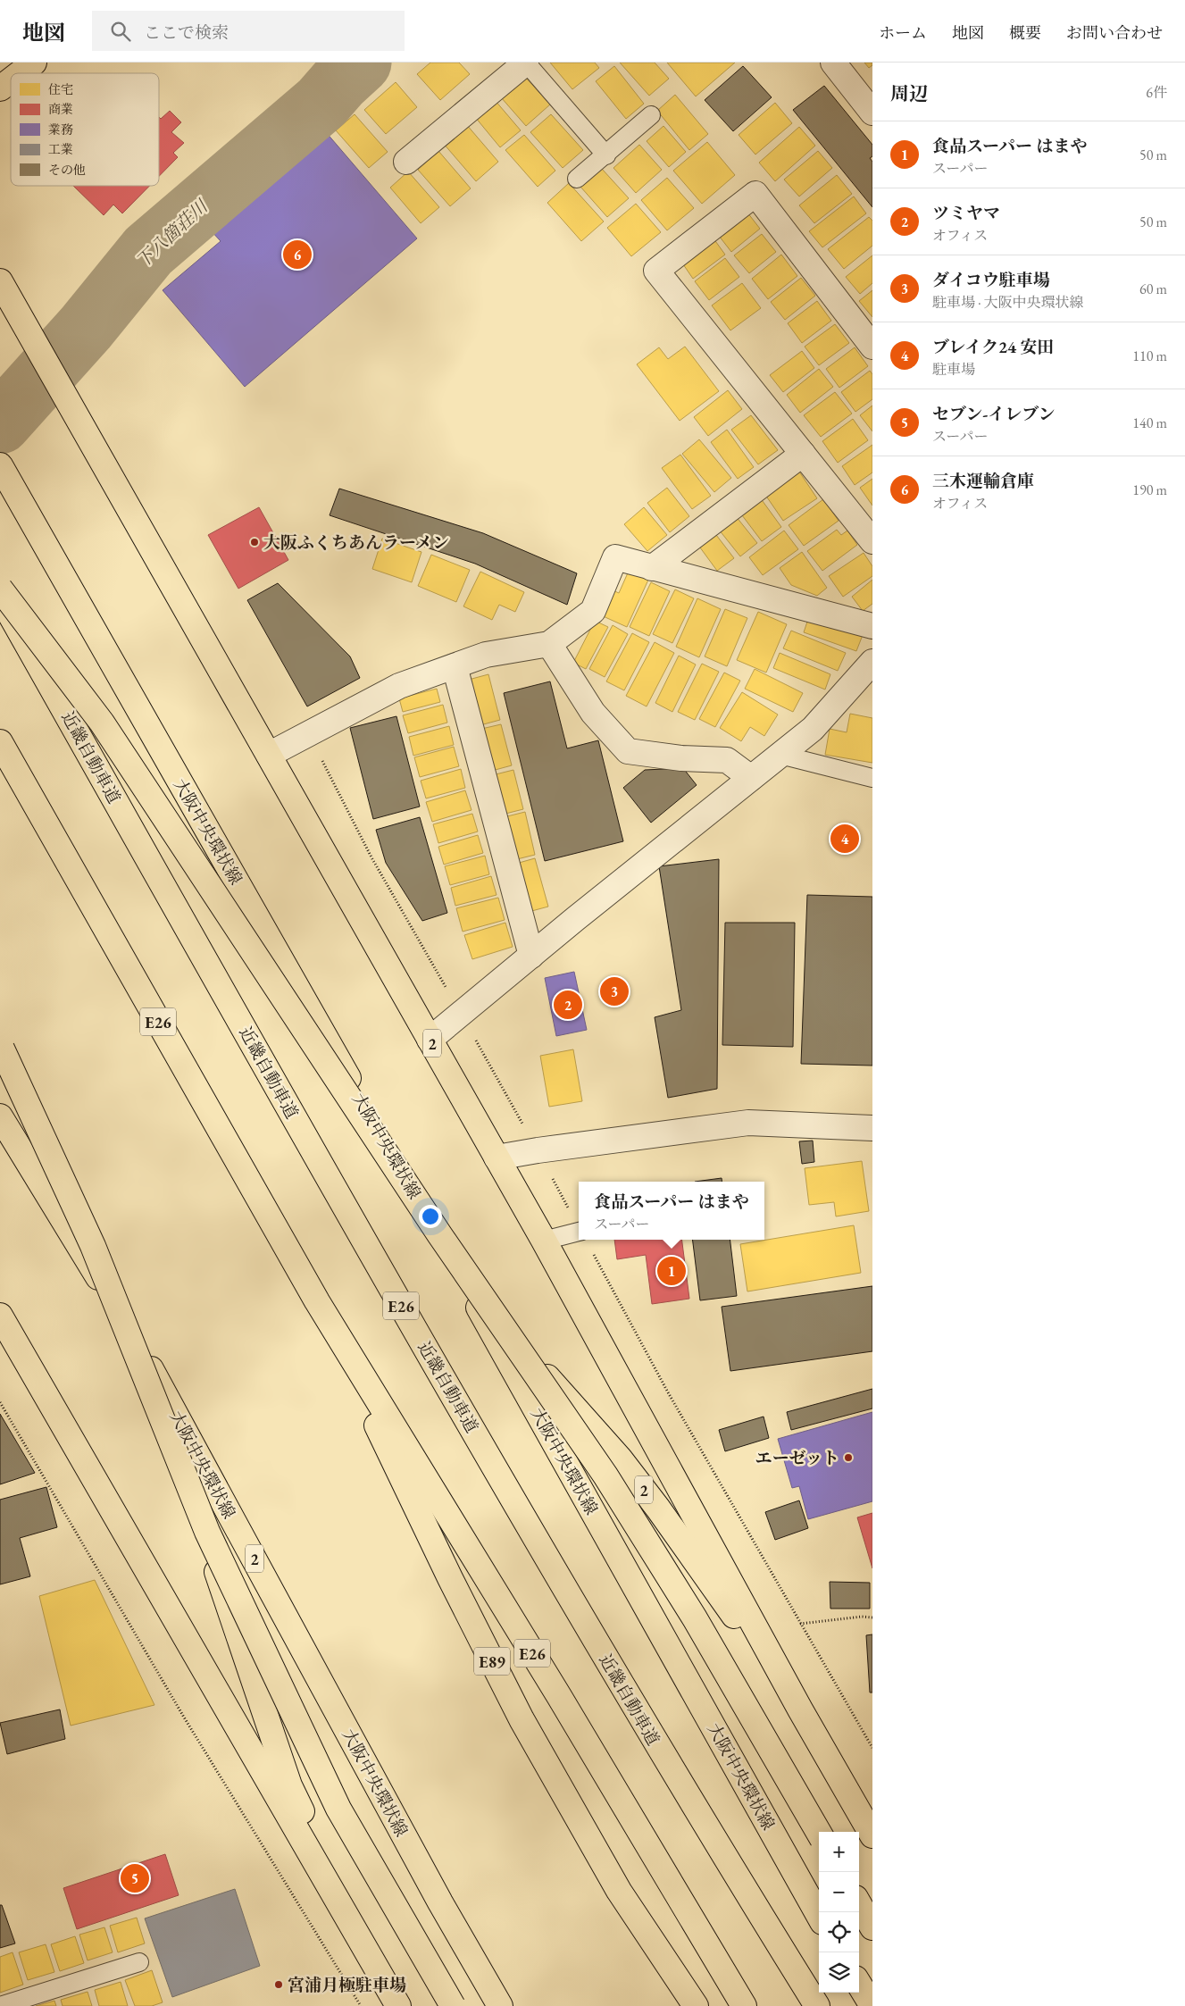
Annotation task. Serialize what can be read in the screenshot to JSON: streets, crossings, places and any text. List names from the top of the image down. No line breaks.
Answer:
{"streets":{"main road":["近畿自動車道","大阪中央環状線","E26","2","E89"]},"crossings":[["大阪中央環状線","2"],["E26","E89"]],"water":["下八箇荘川"],"places":["大阪ふくちあんラーメン","エーゼット","宮浦月極駐車場"],"legend":["住宅","商業","業務","工業","その他"],"page":{"header":"地図","search":"ここで検索","nav":["ホーム","地図","概要","お問い合わせ"],"heading":["周辺","6件"],"list":[{"mark":"1","name":"食品スーパー はまや","note":"スーパー","value":"50 m"},{"mark":"2","name":"ツミヤマ","note":"オフィス","value":"50 m"},{"mark":"3","name":"ダイコウ駐車場","note":"駐車場 · 大阪中央環状線","value":"60 m"},{"mark":"4","name":"ブレイク24 安田","note":"駐車場","value":"110 m"},{"mark":"5","name":"セブン-イレブン","note":"スーパー","value":"140 m"},{"mark":"6","name":"三木運輸倉庫","note":"オフィス","value":"190 m"}],"pins":["6","4","3","2","1","5"],"popup":["食品スーパー はまや","スーパー"],"map_buttons":["+","−"]}}
